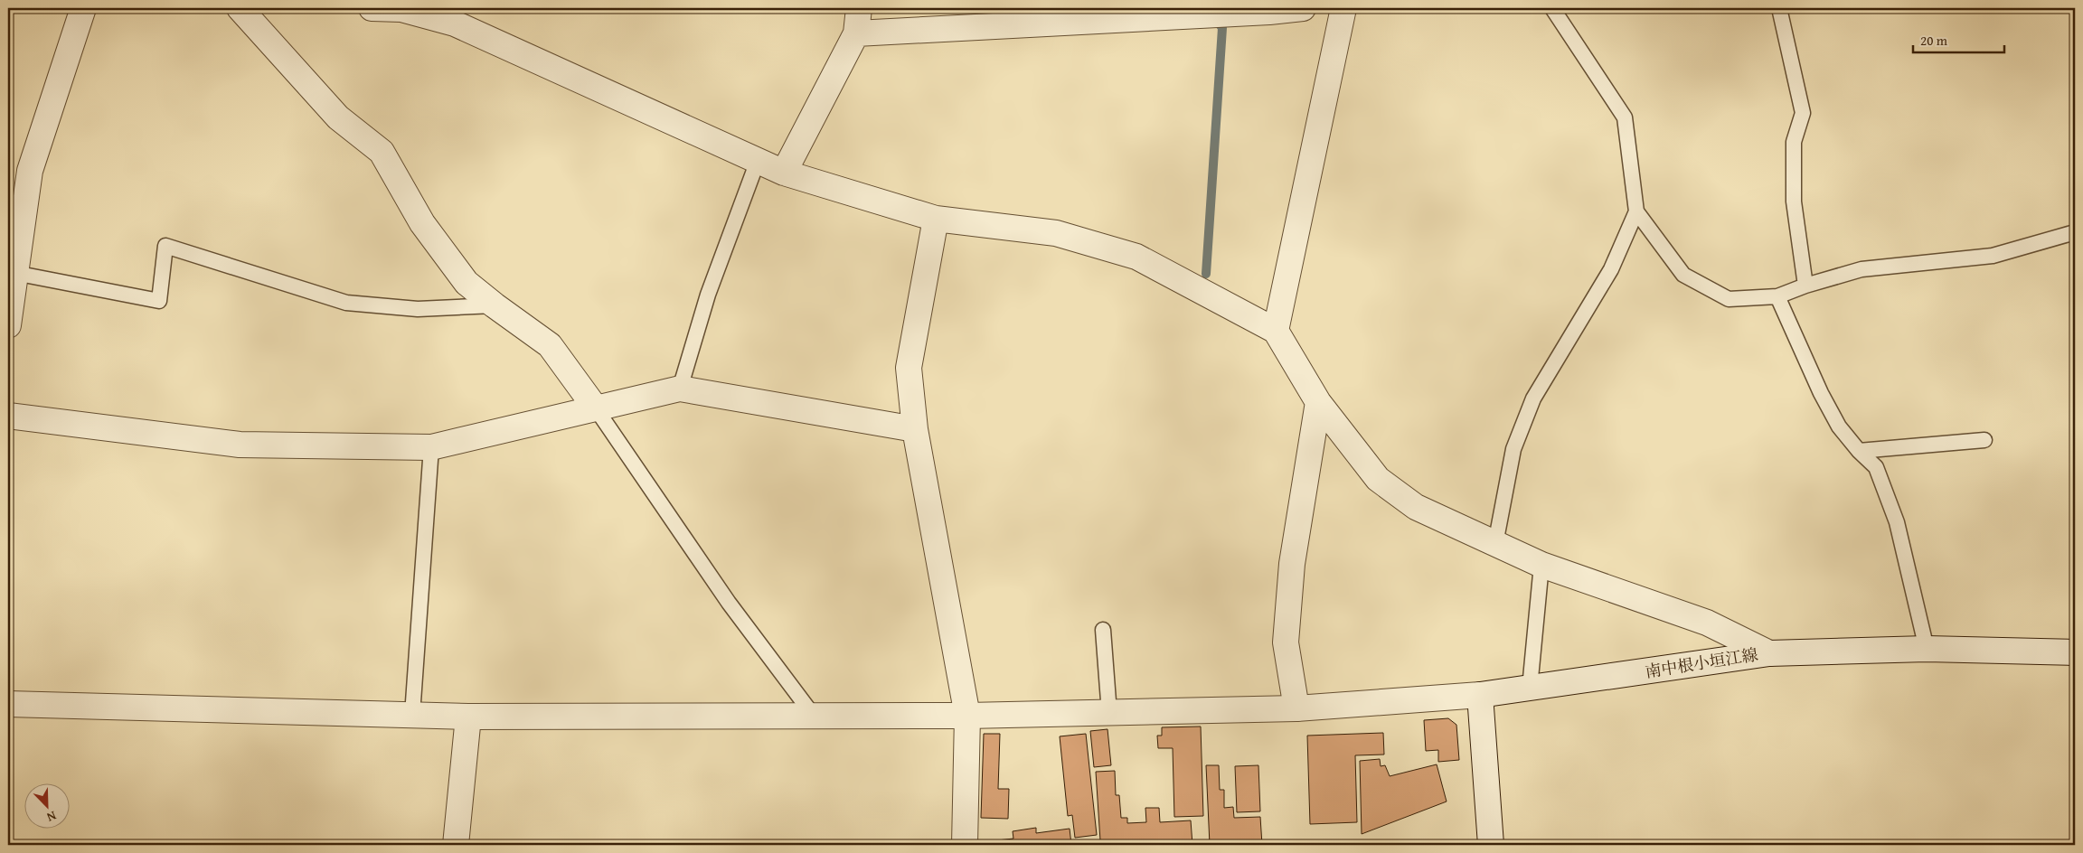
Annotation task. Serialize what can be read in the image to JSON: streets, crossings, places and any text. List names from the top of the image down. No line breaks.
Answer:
{"streets":{"street":["南中根小垣江線"]},"scale_bar":"20 m","north":"bottom right"}
